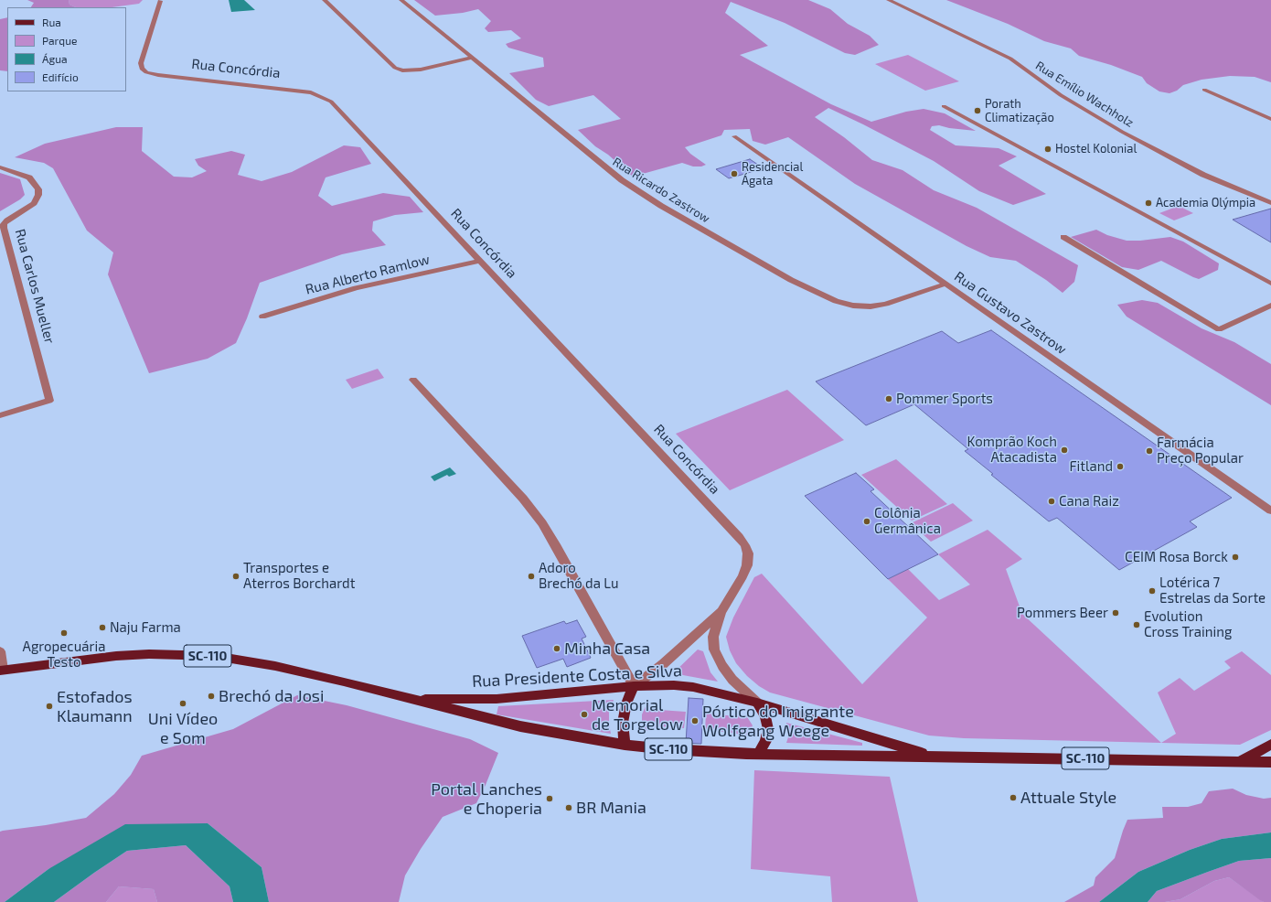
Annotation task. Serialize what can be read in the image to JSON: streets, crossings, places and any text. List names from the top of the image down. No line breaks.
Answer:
{"streets":{"main road":["SC-110","Rua Presidente Costa e Silva"],"street":["Rua Concórdia","Rua Emílio Wachholz","Rua Ricardo Zastrow","Rua Alberto Ramlow","Rua Carlos Mueller","Rua Gustavo Zastrow"]},"crossings":[["Rua Concórdia","Rua Alberto Ramlow"],["Rua Concórdia","Rua Presidente Costa e Silva"],["Rua Ricardo Zastrow","Rua Gustavo Zastrow"]],"places":["Porath Climatização","Hostel Kolonial","Residencial Ágata","Academia Olýmpia","Pommer Sports","Komprão Koch Atacadista","Farmácia Preço Popular","Fitland","Cana Raiz","Colônia Germânica","CEIM Rosa Borck","Transportes e Aterros Borchardt","Adoro Brechó da Lu","Lotérica 7 Estrelas da Sorte","Pommers Beer","Evolution Cross Training","Naju Farma","Agropecuária Testo","Minha Casa","Brechó da Josi","Uni Vídeo e Som","Estofados Klaumann","Memorial de Torgelow","Pórtico do Imigrante Wolfgang Weege","Attuale Style","Portal Lanches e Choperia","BR Mania"],"legend":["Rua","Parque","Água","Edifício"]}
